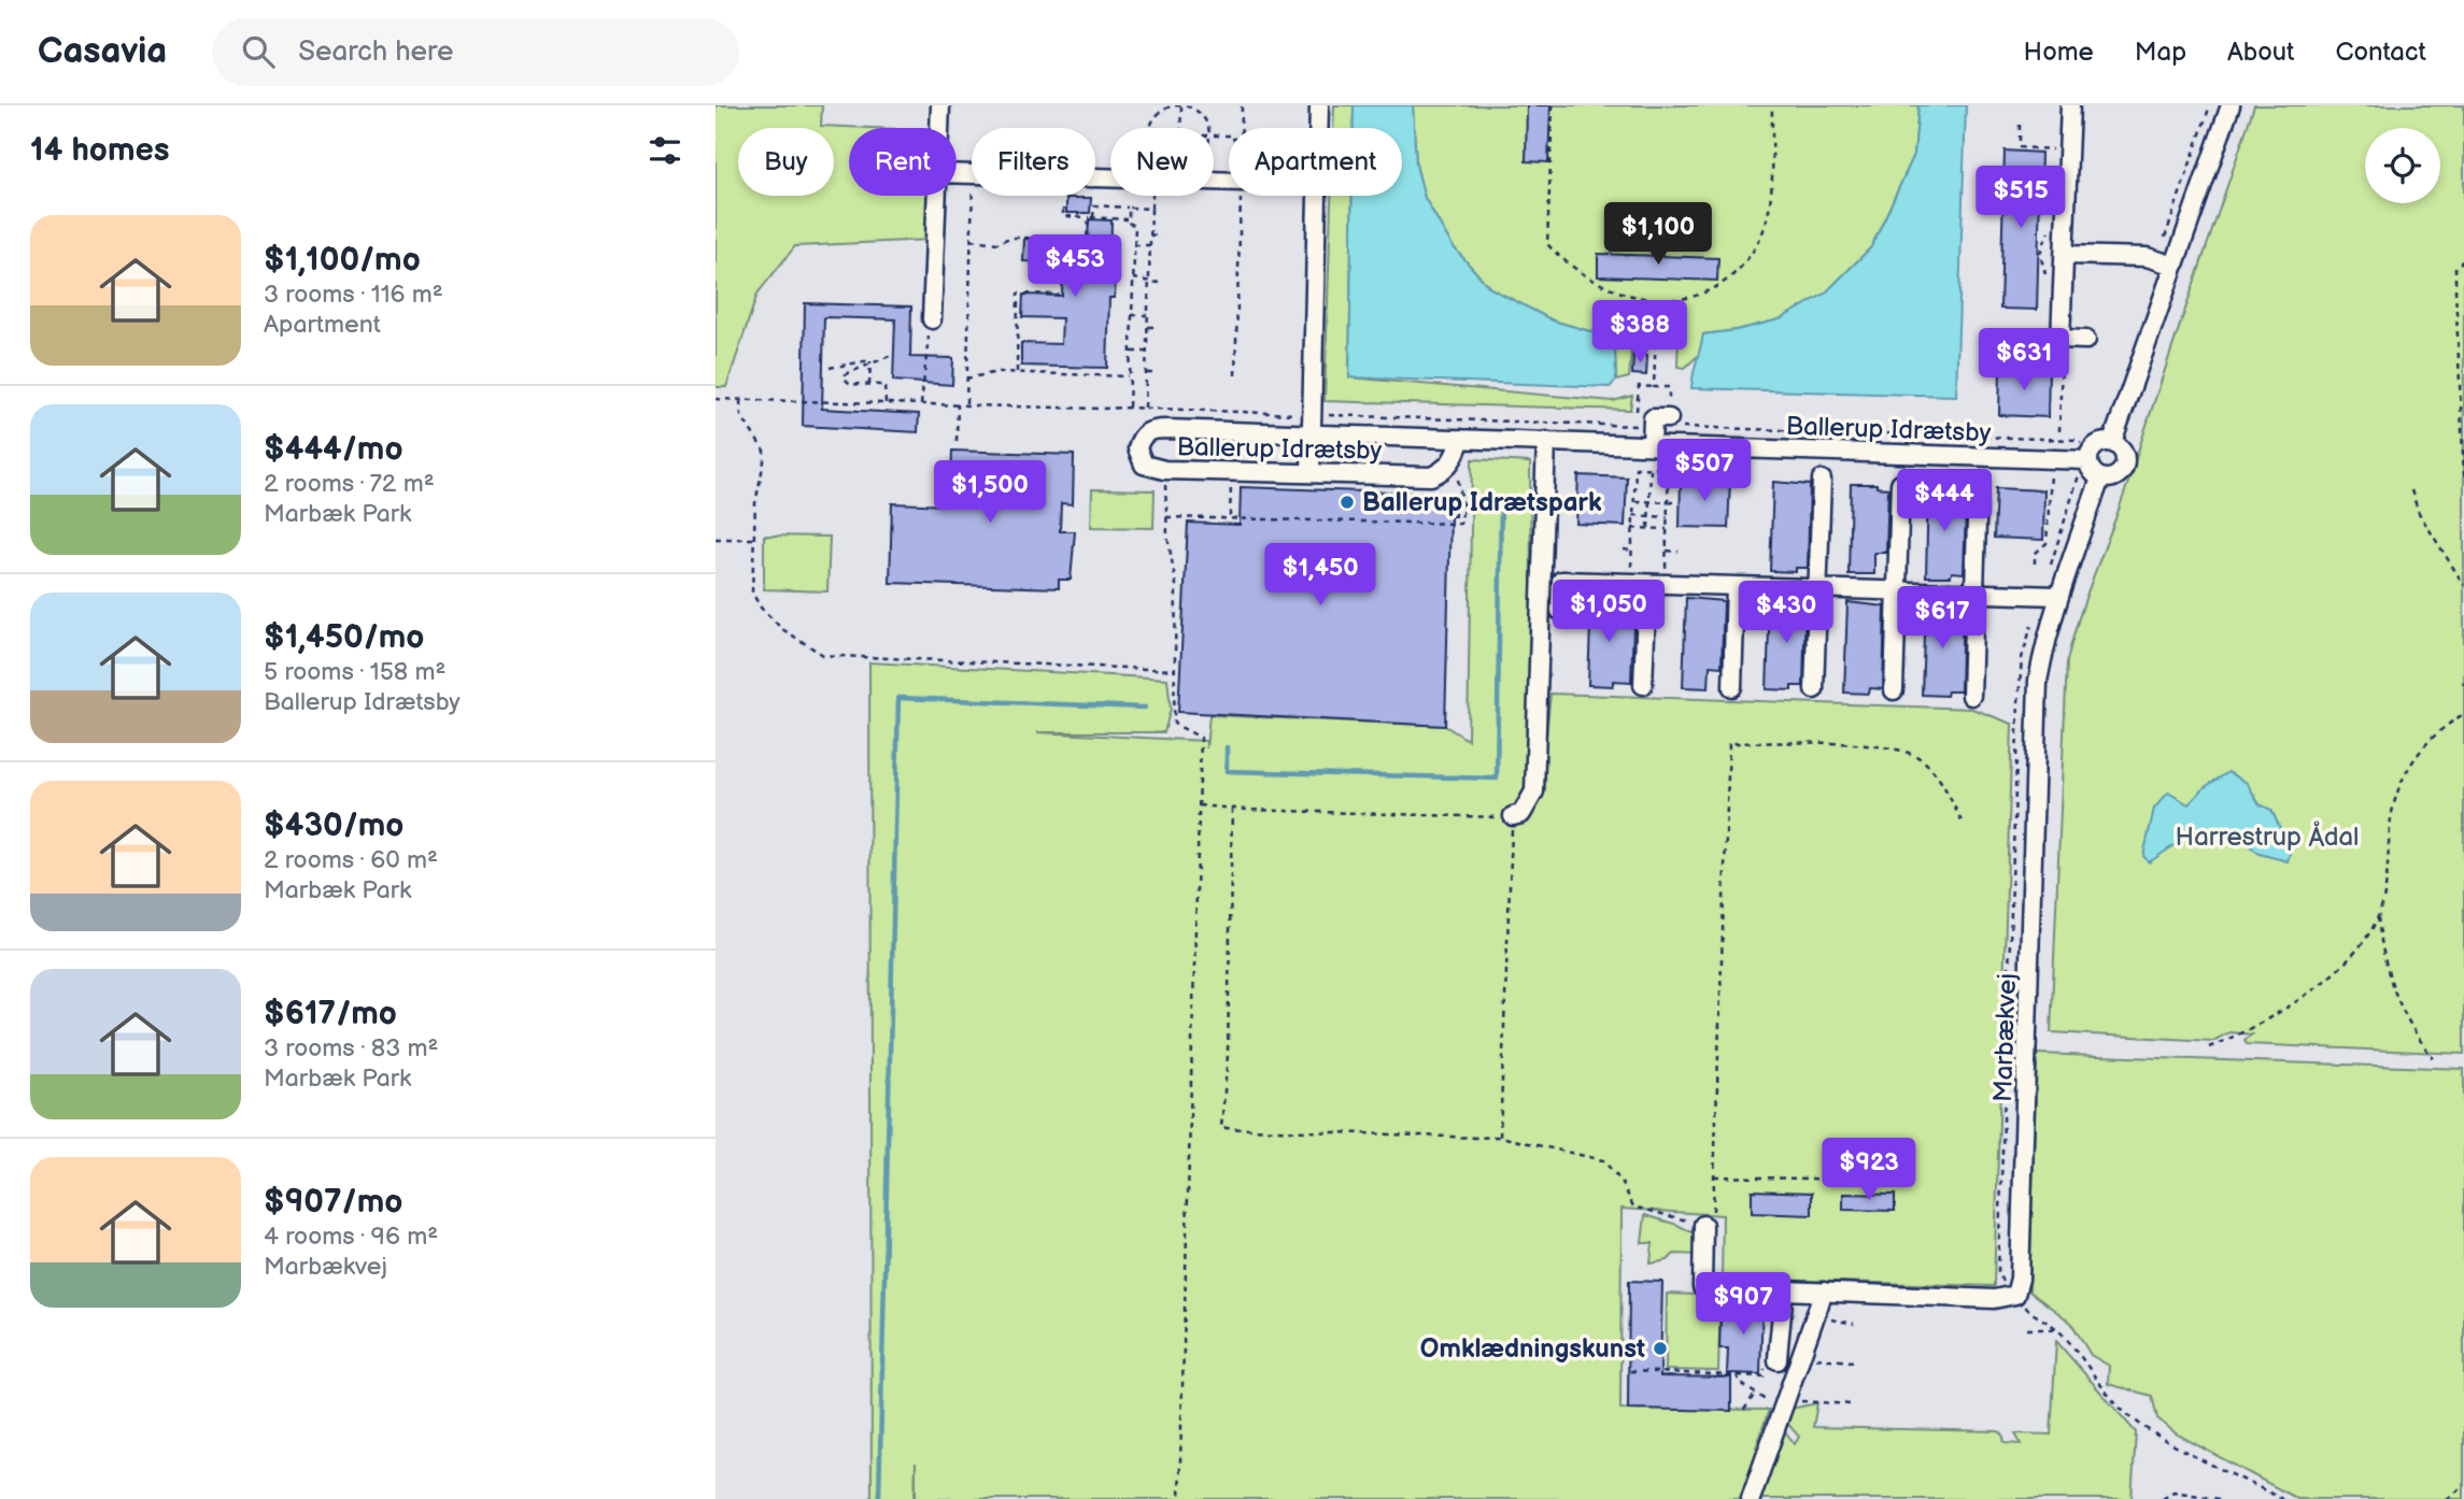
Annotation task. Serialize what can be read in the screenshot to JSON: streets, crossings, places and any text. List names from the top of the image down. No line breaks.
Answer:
{"streets":{"street":["Ballerup Idrætsby","Marbækvej"]},"crossings":[["Ballerup Idrætsby","Marbækvej"]],"parks":["Harrestrup Ådal"],"places":["Ballerup Idrætspark","Omklædningskunst"],"page":{"header":"Casavia","search":"Search here","nav":["Home","Map","About","Contact"],"heading":"14 homes","chip":["Buy","Rent","Filters","New","Apartment"],"price":["$515","$1,100","$453","$388","$631","$507","$1,500","$444","$1,450","$1,050","$430","$617","$923","$907"],"list":[{"name":"$1,100/mo","note":"3 rooms · 116 m² · Apartment"},{"name":"$444/mo","note":"2 rooms · 72 m² · Marbæk Park"},{"name":"$1,450/mo","note":"5 rooms · 158 m² · Ballerup Idrætsby"},{"name":"$430/mo","note":"2 rooms · 60 m² · Marbæk Park"},{"name":"$617/mo","note":"3 rooms · 83 m² · Marbæk Park"},{"name":"$907/mo","note":"4 rooms · 96 m² · Marbækvej"}]}}
